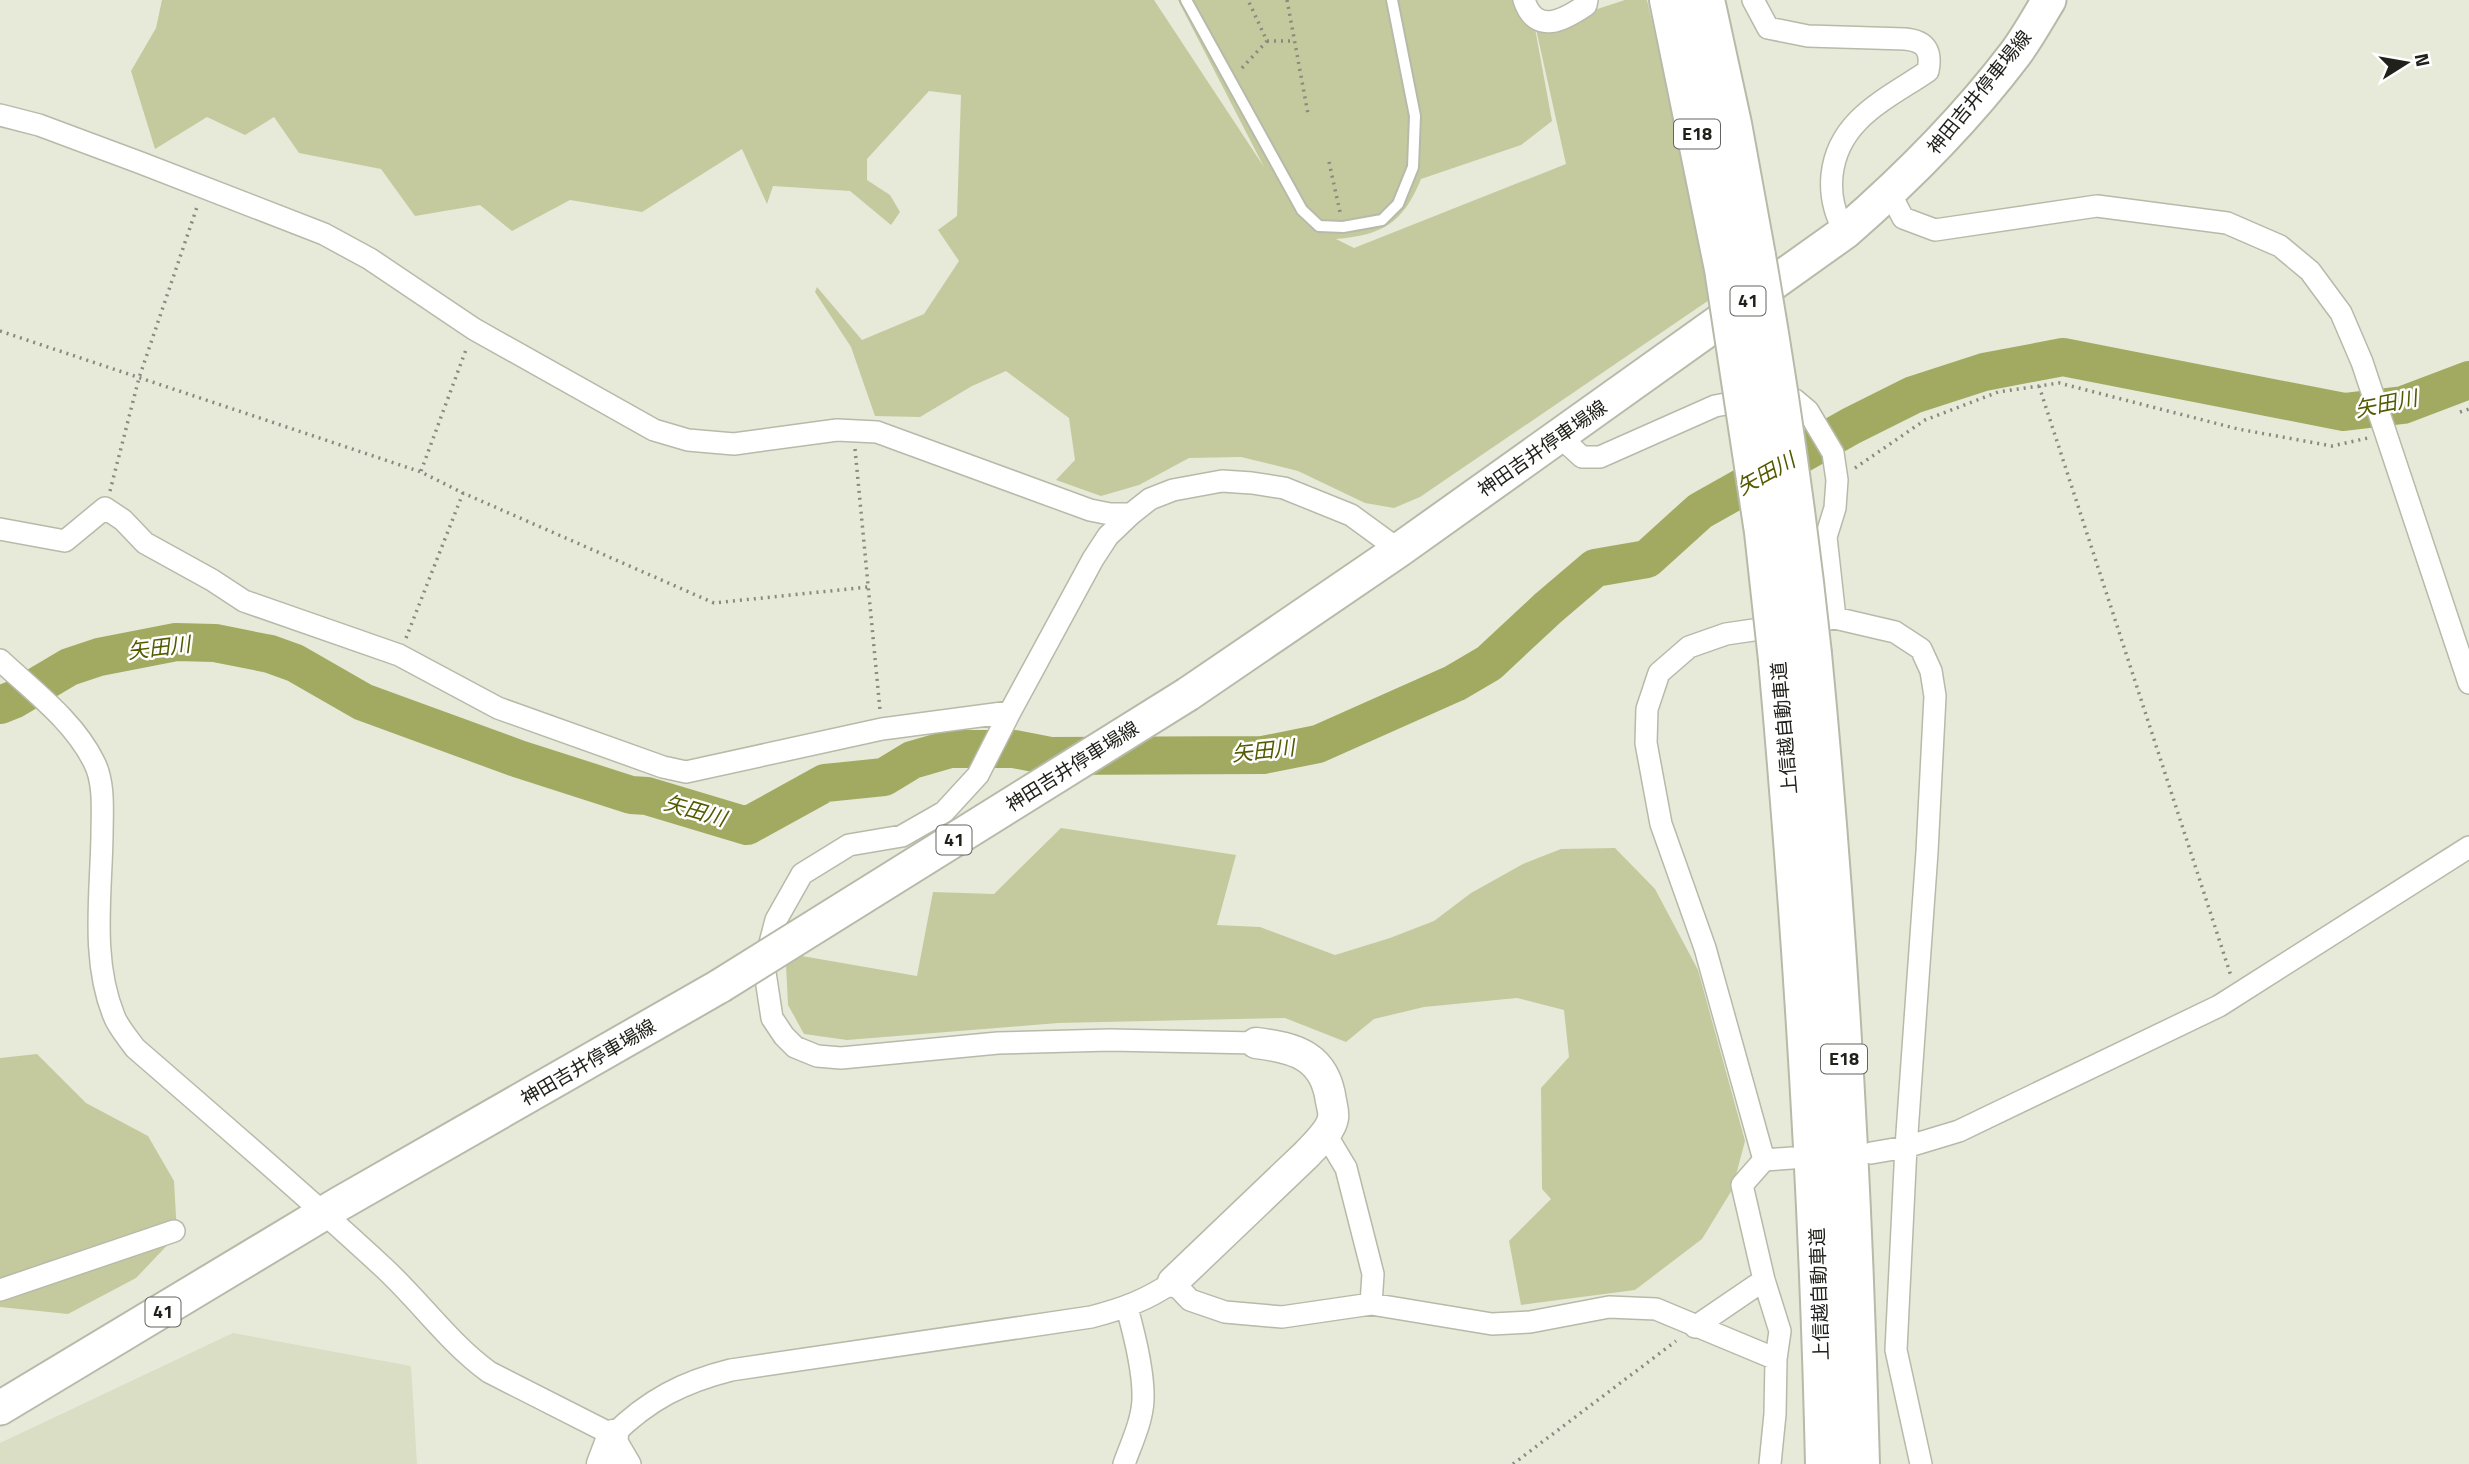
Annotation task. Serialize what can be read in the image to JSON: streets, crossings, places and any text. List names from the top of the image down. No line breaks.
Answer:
{"streets":{"highway":["E18","上信越自動車道"],"main road":["神田吉井停車場線","41"]},"water":["矢田川"],"north":"right"}
